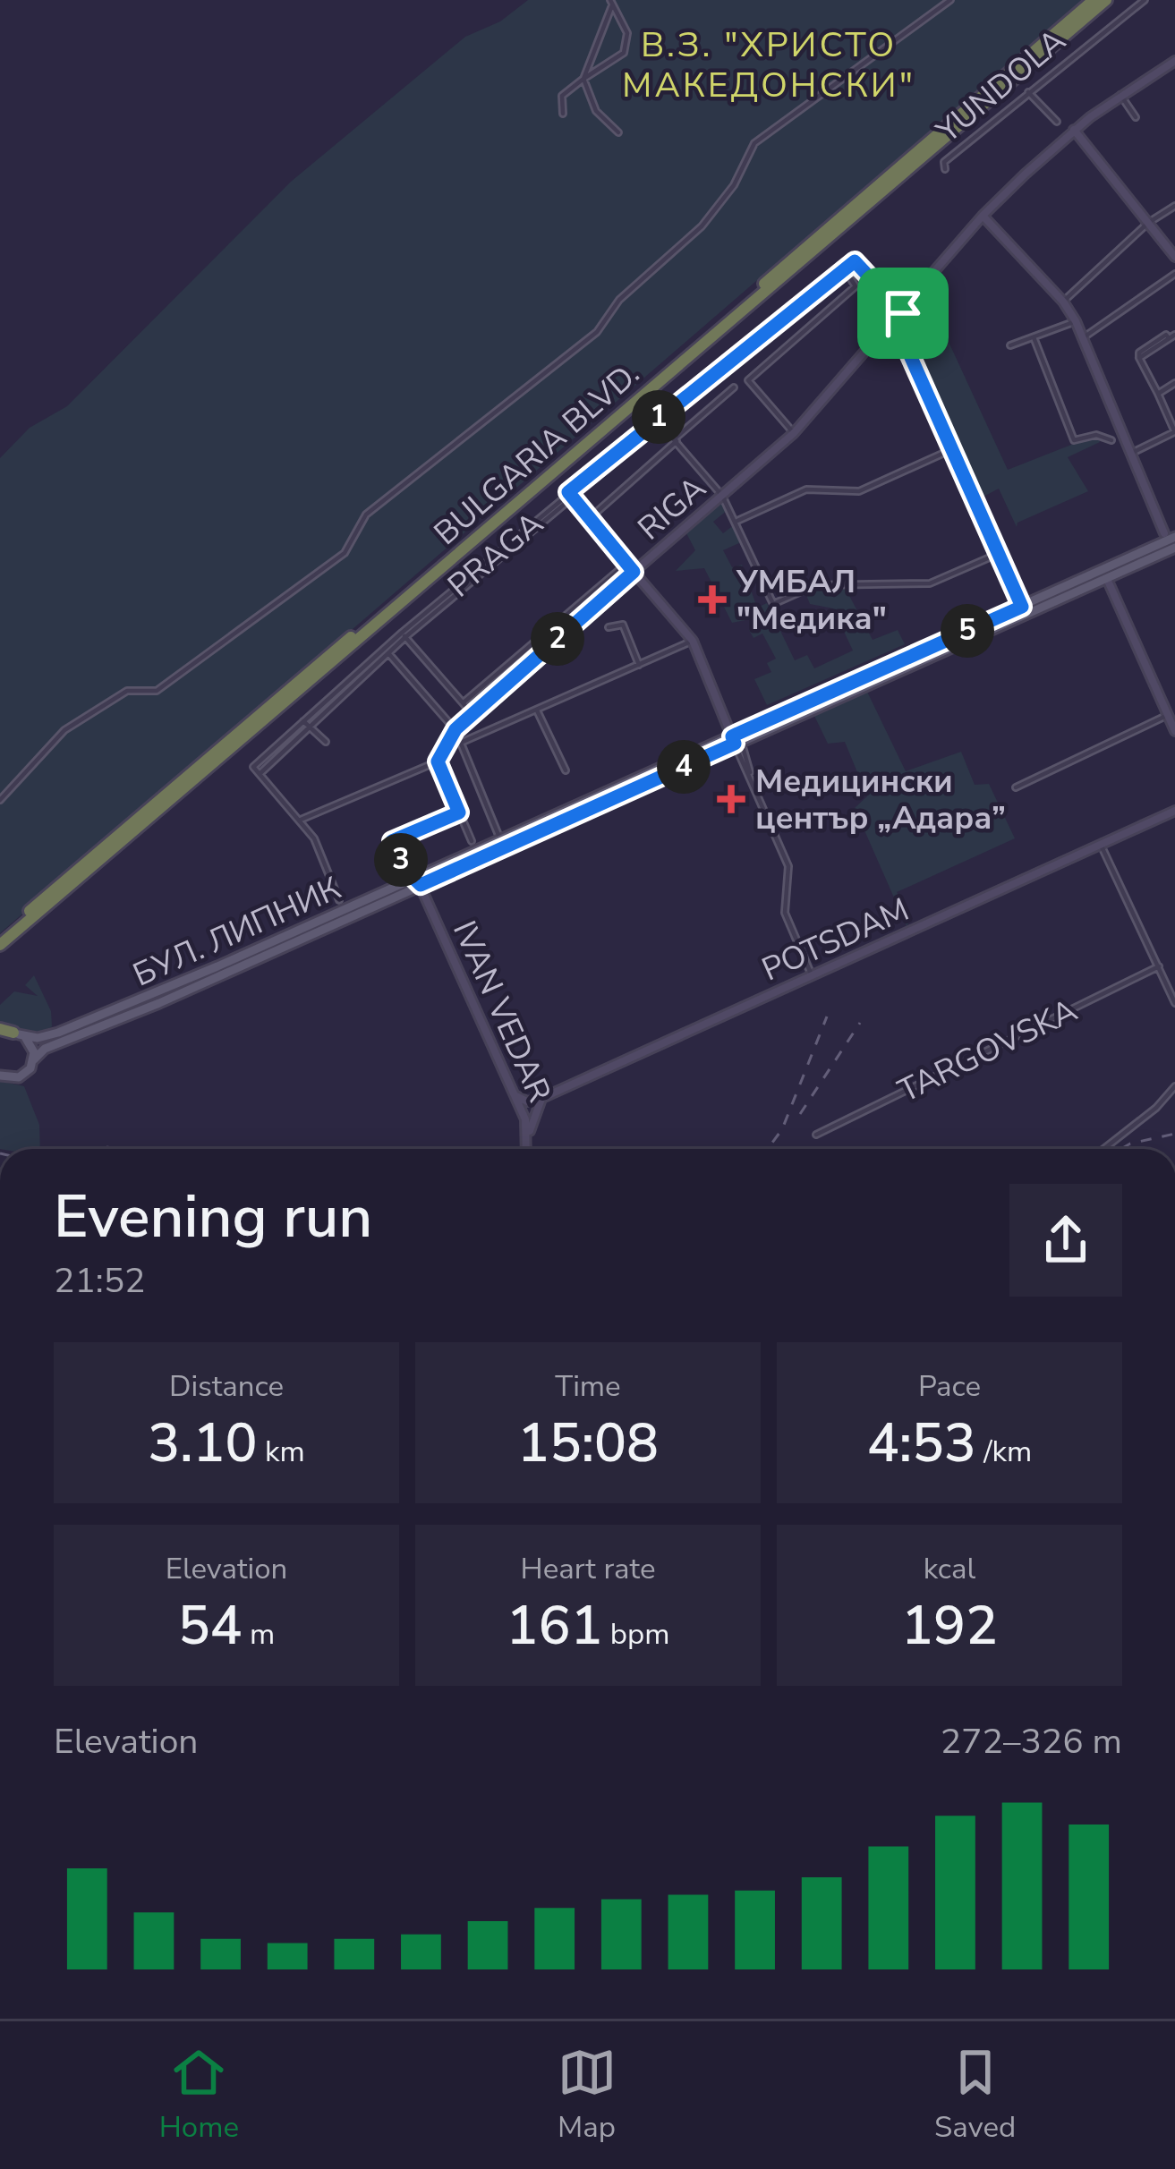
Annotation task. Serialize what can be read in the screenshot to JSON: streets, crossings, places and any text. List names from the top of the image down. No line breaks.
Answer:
{"streets":{"highway":["BULGARIA BLVD."],"main road":["БУЛ. ЛИПНИК"],"street":["YUNDOLA","RIGA","PRAGA","POTSDAM","IVAN VEDAR","TARGOVSKA"]},"crossings":[["БУЛ. ЛИПНИК","IVAN VEDAR"]],"districts":["В.З. \"ХРИСТО МАКЕДОНСКИ\""],"places":{"health":["УМБАЛ \"Медика\"","Медицински център „Адара”"]},"page":{"pins":["1","5","2","4","3"],"heading":["Evening run","21:52"],"stats":[["Distance","3.10 km"],["Time","15:08"],["Pace","4:53 /km"],["Elevation","54 m"],["Heart rate","161 bpm"],["kcal","192"]],"chart":["Elevation","272–326 m"],"tabs":["Home","Map","Saved"]}}
